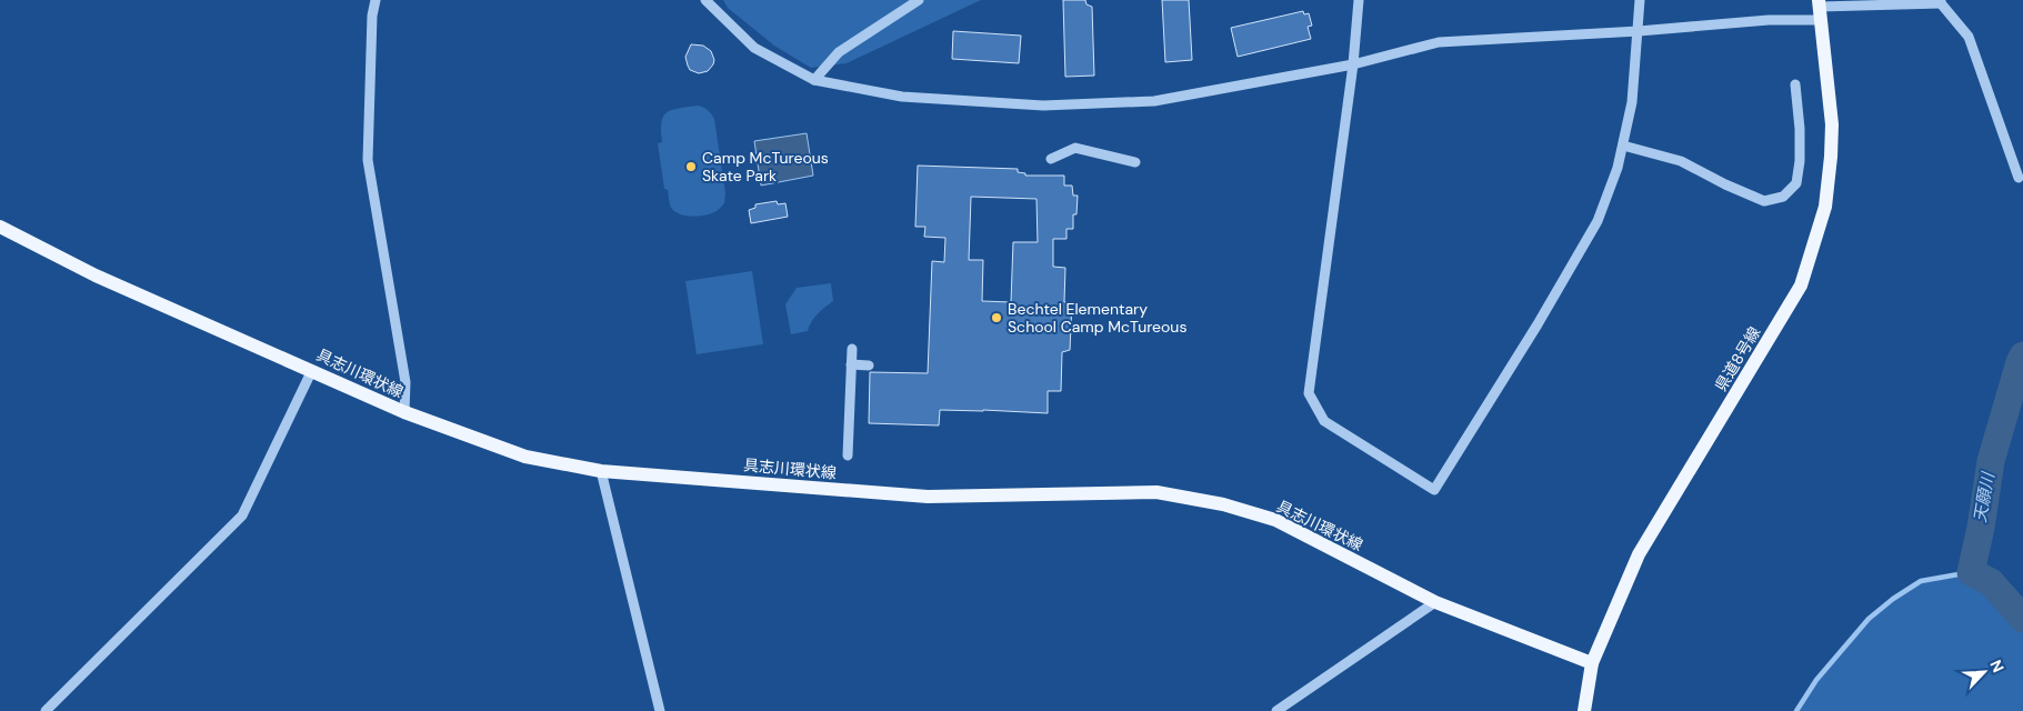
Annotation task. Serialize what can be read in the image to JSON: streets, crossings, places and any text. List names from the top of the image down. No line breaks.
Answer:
{"streets":{"main road":["県道8号線","具志川環状線"]},"crossings":[["県道8号線","具志川環状線"]],"water":["天願川"],"places":["Camp McTureous Skate Park","Bechtel Elementary School Camp McTureous"],"north":"top right"}
